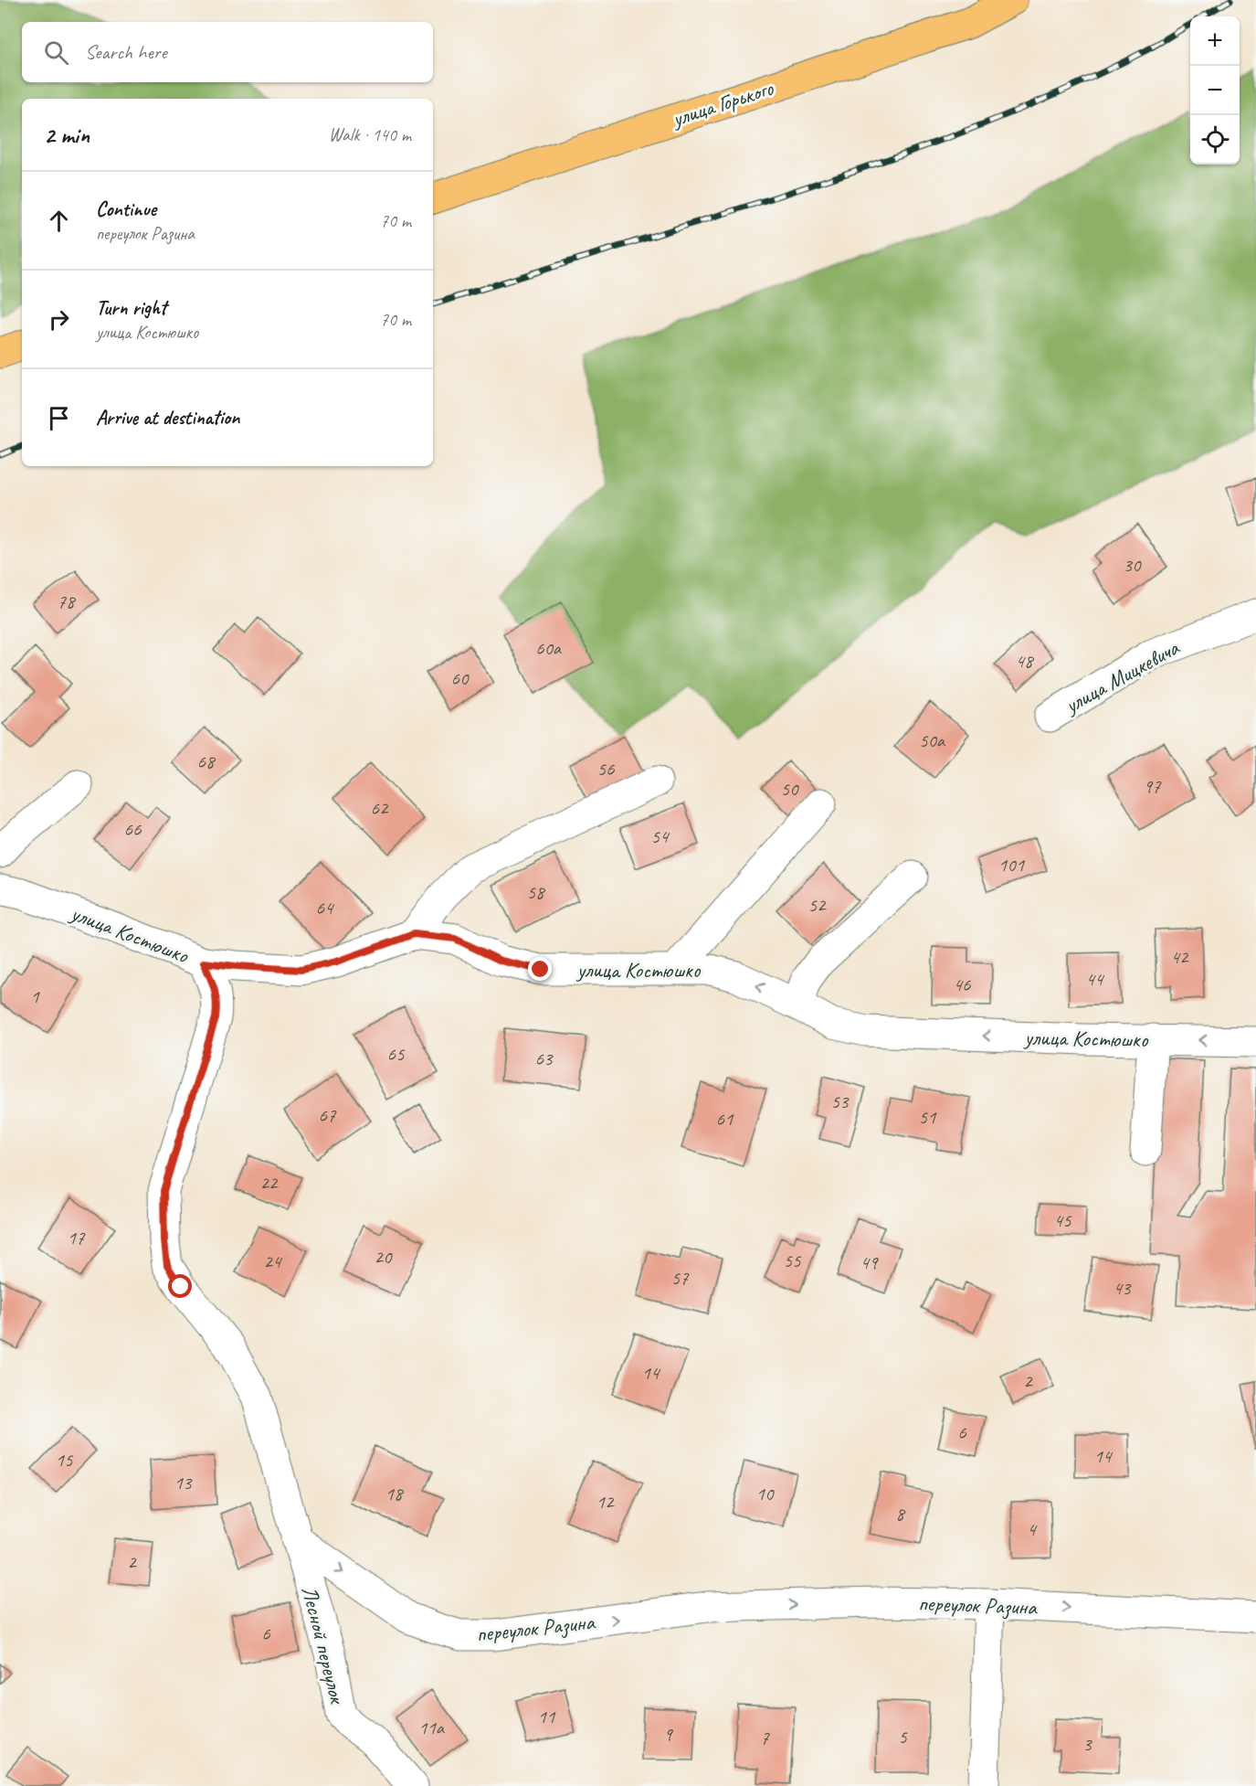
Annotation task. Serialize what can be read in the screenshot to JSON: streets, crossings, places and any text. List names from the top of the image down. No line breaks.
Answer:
{"streets":{"main road":["улица Горького"],"street":["улица Мицкевича","улица Костюшко","переулок Разина","Лесной переулок"]},"crossings":[["переулок Разина","Лесной переулок"]],"one_way":["улица Костюшко","переулок Разина"],"house_numbers":["30","78","60а","48","60","50а","68","56","97","50","62","66","54","101","58","52","64","42","44","46","1","65","63","53","67","51","61","22","45","17","20","55","24","49","57","43","14","2","6","14","15","13","18","10","12","8","4","2","6","11","11а","9","5","7","3"],"page":{"map_buttons":["+","−"],"search":"Search here","heading":["2 min","Walk · 140 m"],"list":[["Continue","переулок Разина","70 m"],["Turn right","улица Костюшко","70 m"],"Arrive at destination"]}}
